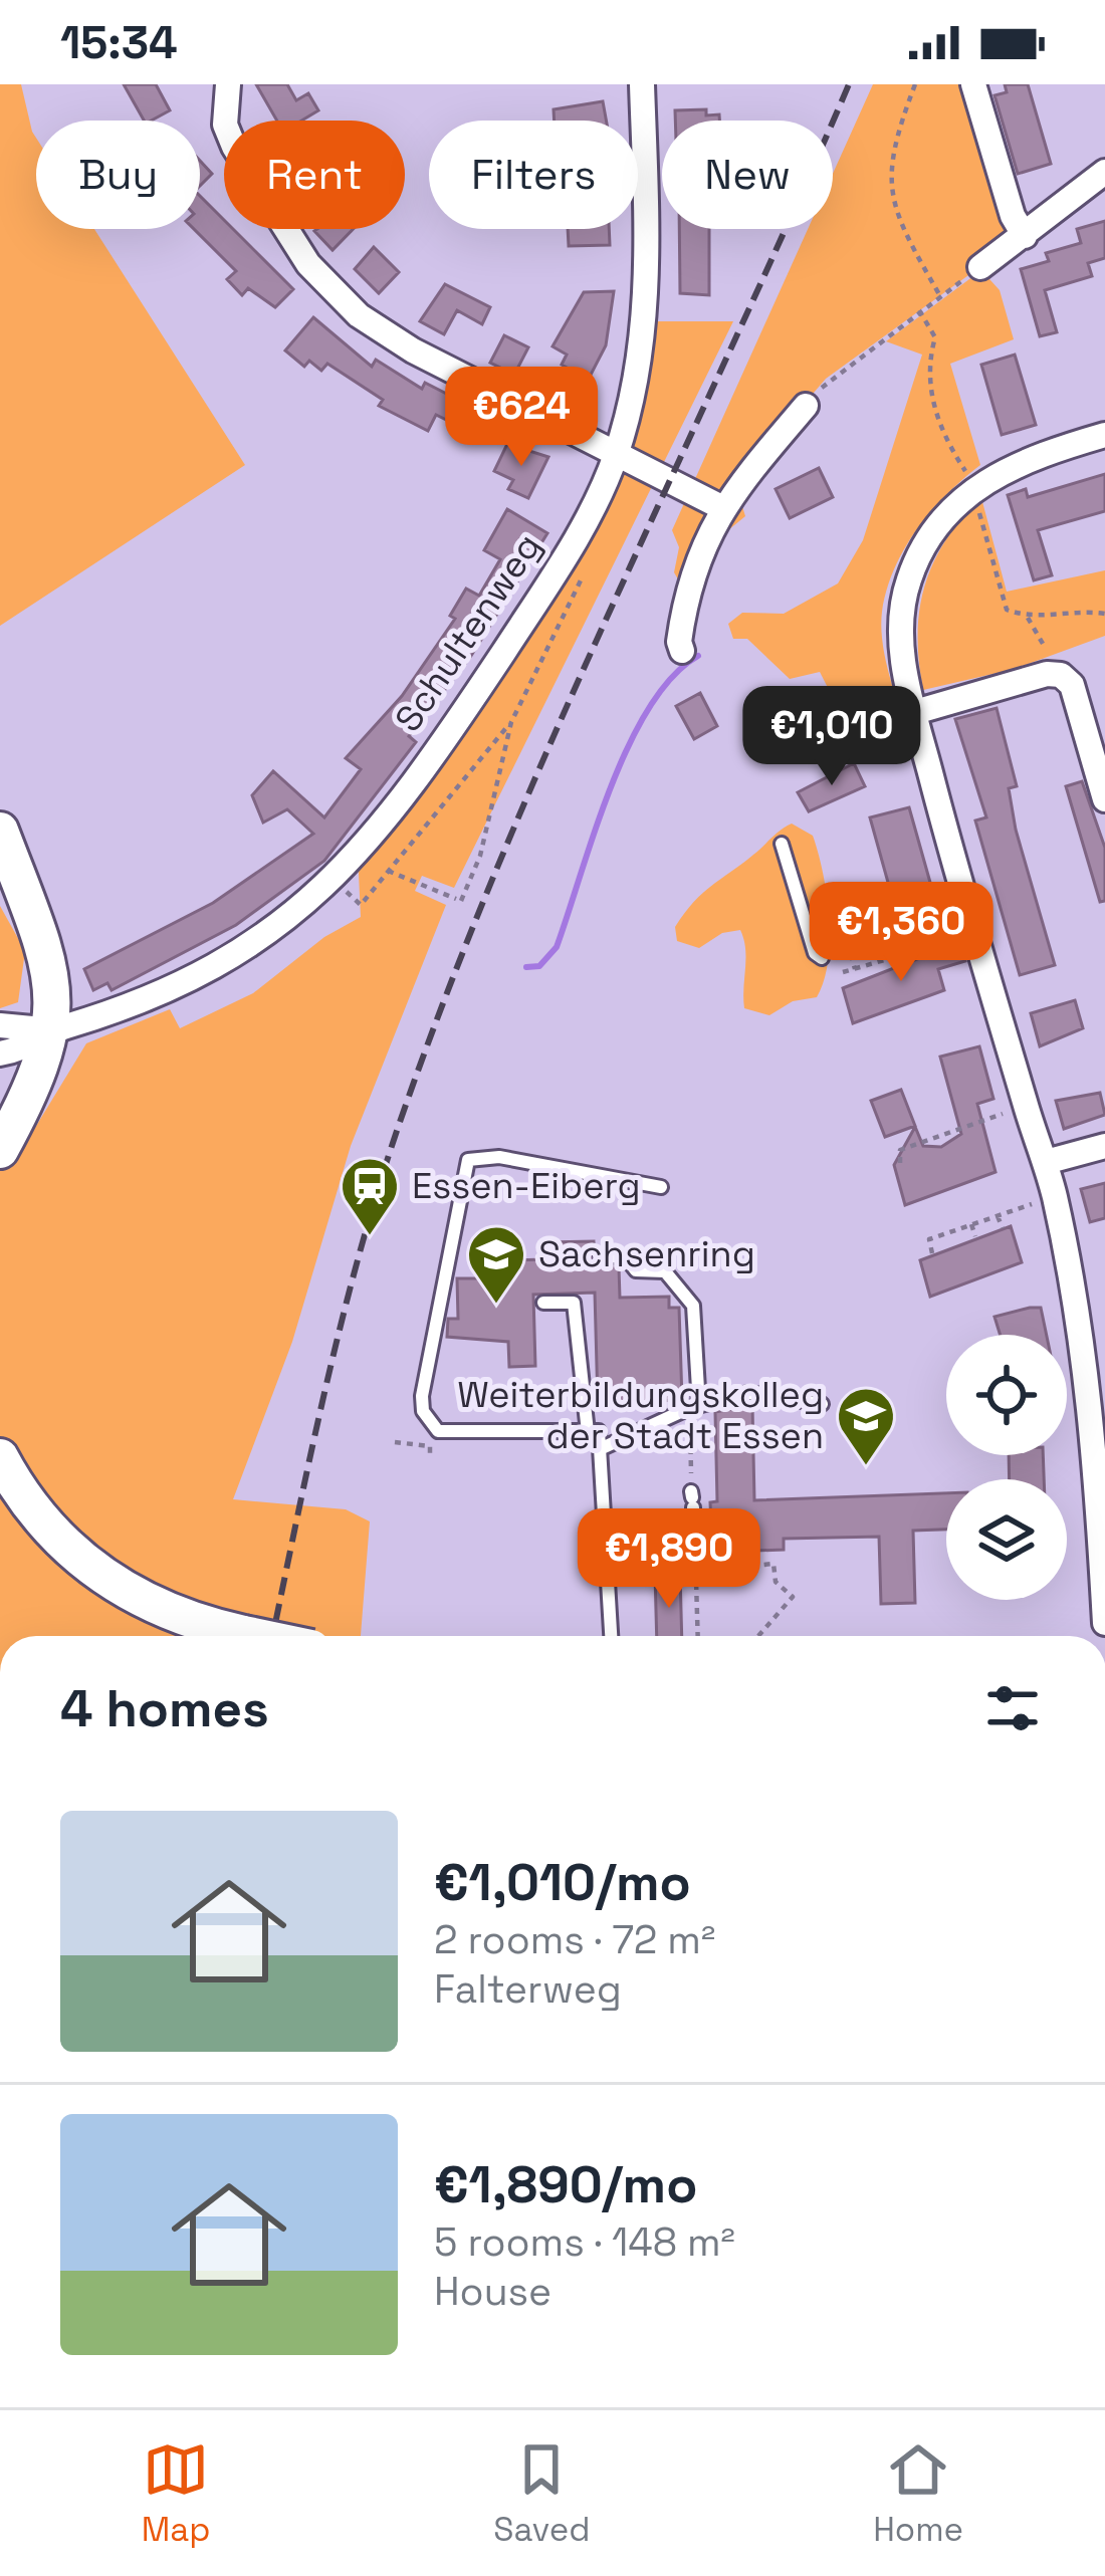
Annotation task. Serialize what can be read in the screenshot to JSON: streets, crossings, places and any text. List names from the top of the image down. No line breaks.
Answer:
{"streets":{"street":["Schultenweg"]},"places":{"station":["Essen-Eiberg"],"school or university":["Sachsenring","Weiterbildungskolleg der Stadt Essen"]},"page":{"status":"15:34","chip":["Buy","Rent","Filters","New"],"price":["€624","€1,010","€1,360","€1,890"],"heading":"4 homes","list":[{"name":"€1,010/mo","note":"2 rooms · 72 m² · Falterweg"},{"name":"€1,890/mo","note":"5 rooms · 148 m² · House"}],"tabs":["Map","Saved","Home"]}}
